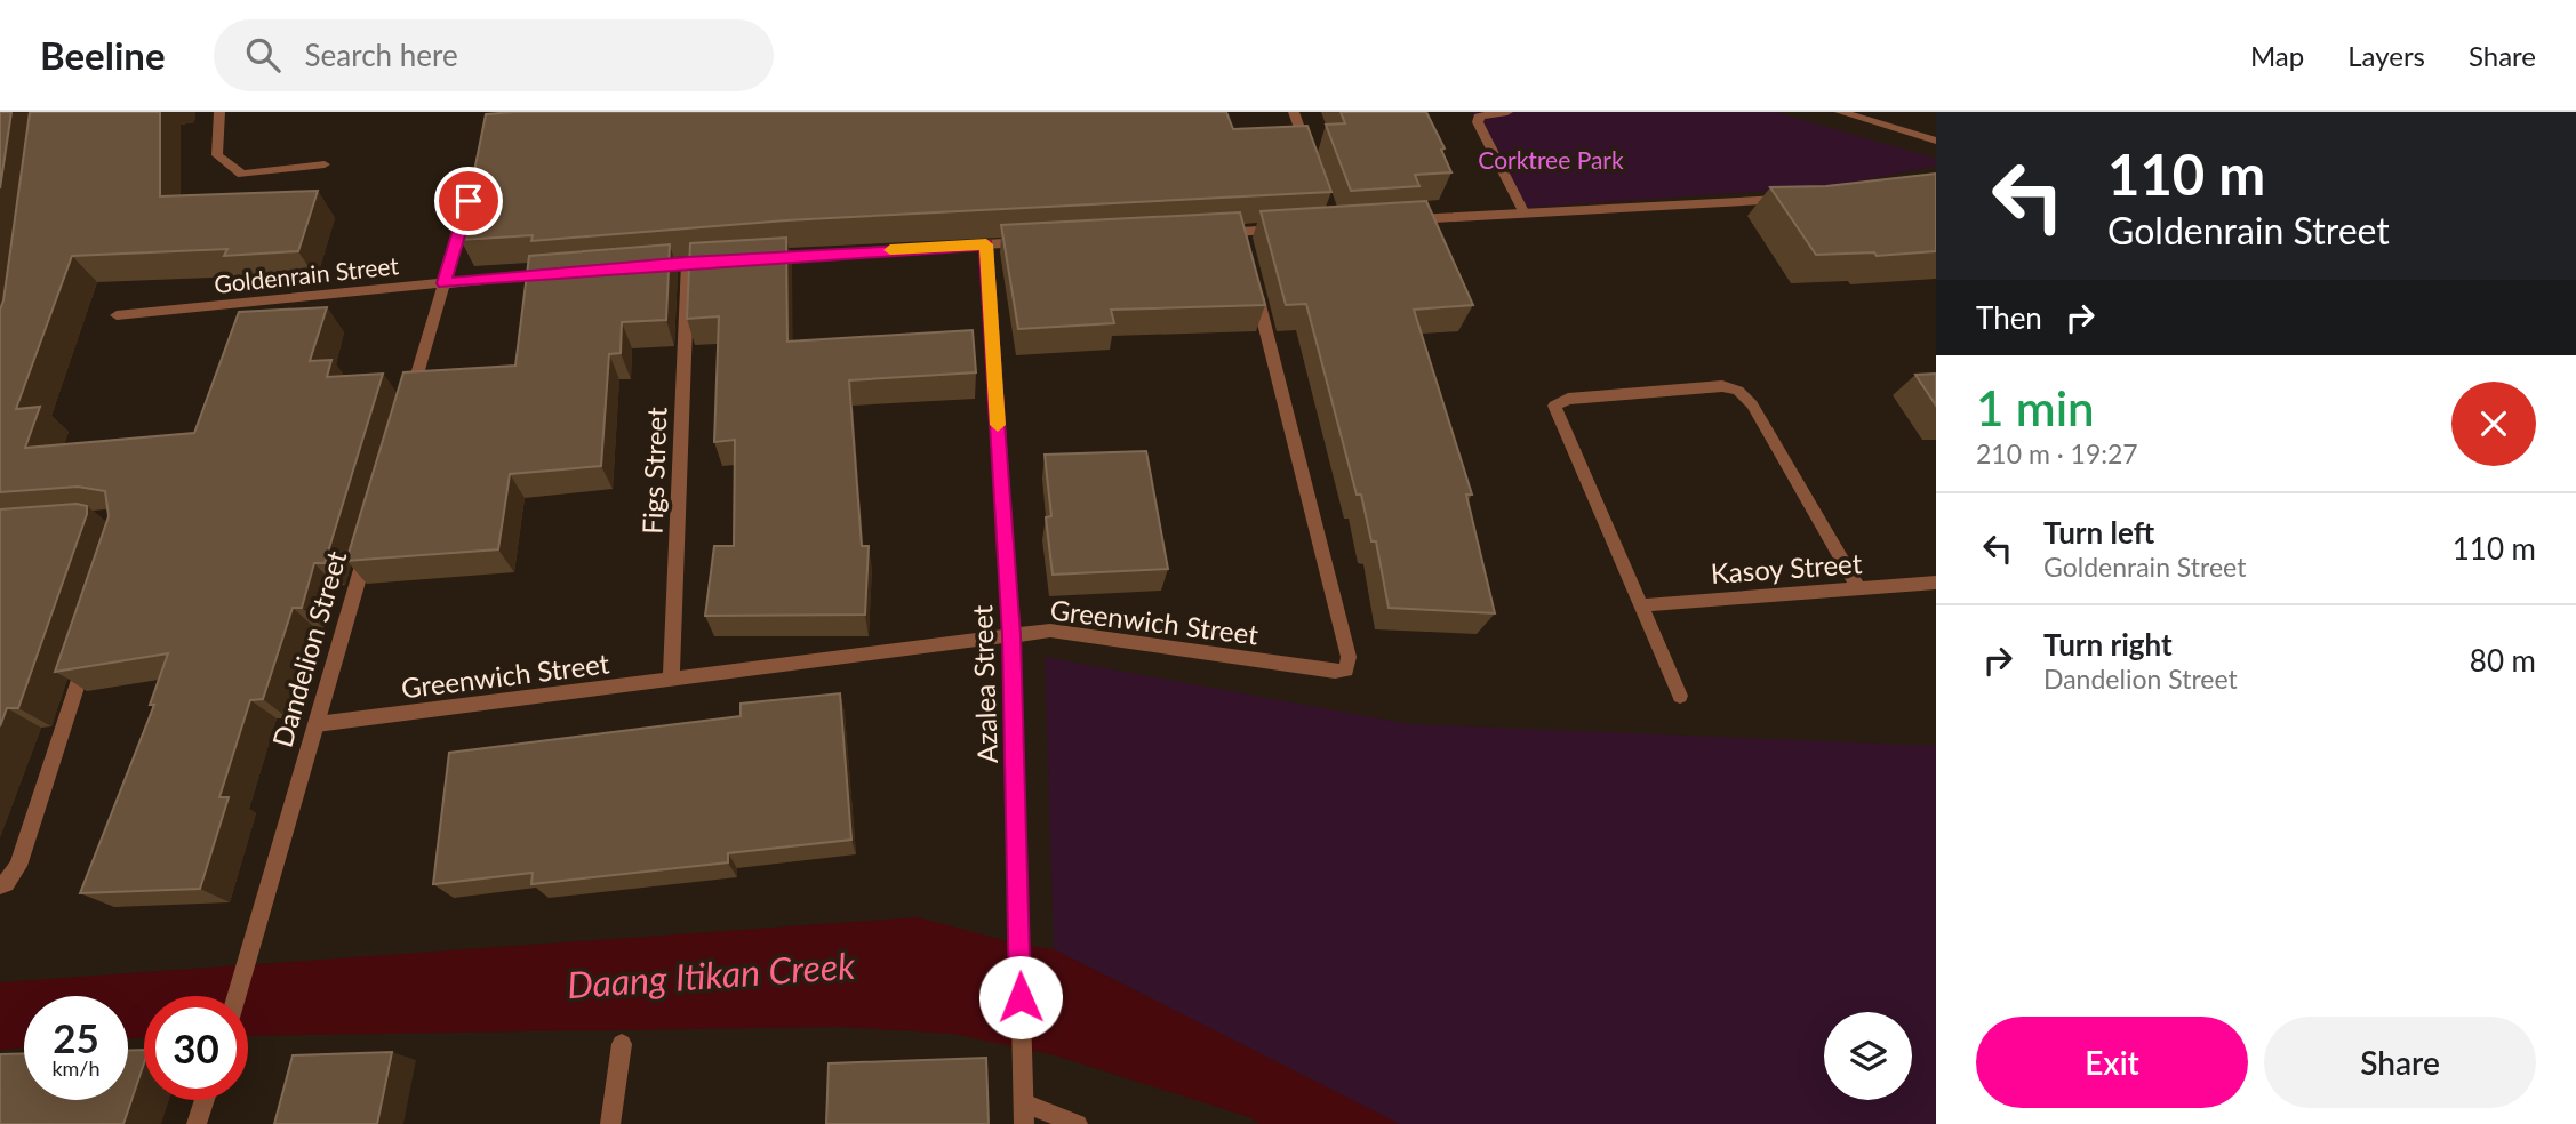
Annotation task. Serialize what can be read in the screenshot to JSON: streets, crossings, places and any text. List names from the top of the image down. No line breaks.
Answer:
{"streets":{"street":["Goldenrain Street","Figs Street","Kasoy Street","Greenwich Street","Dandelion Street","Azalea Street"]},"crossings":[["Figs Street","Greenwich Street"],["Greenwich Street","Dandelion Street"],["Greenwich Street","Azalea Street"]],"water":["Daang Itikan Creek"],"parks":["Corktree Park"],"page":{"header":"Beeline","search":"Search here","nav":["Map","Layers","Share"],"turn":["110 m","Goldenrain Street"],"then":"Then","heading":["1 min","210 m · 19:27"],"list":[{"name":"Turn left","note":"Goldenrain Street","value":"110 m"},{"name":"Turn right","note":"Dandelion Street","value":"80 m"}],"speed":"25 km/h","limit":"30","buttons":["Exit","Share"]}}
